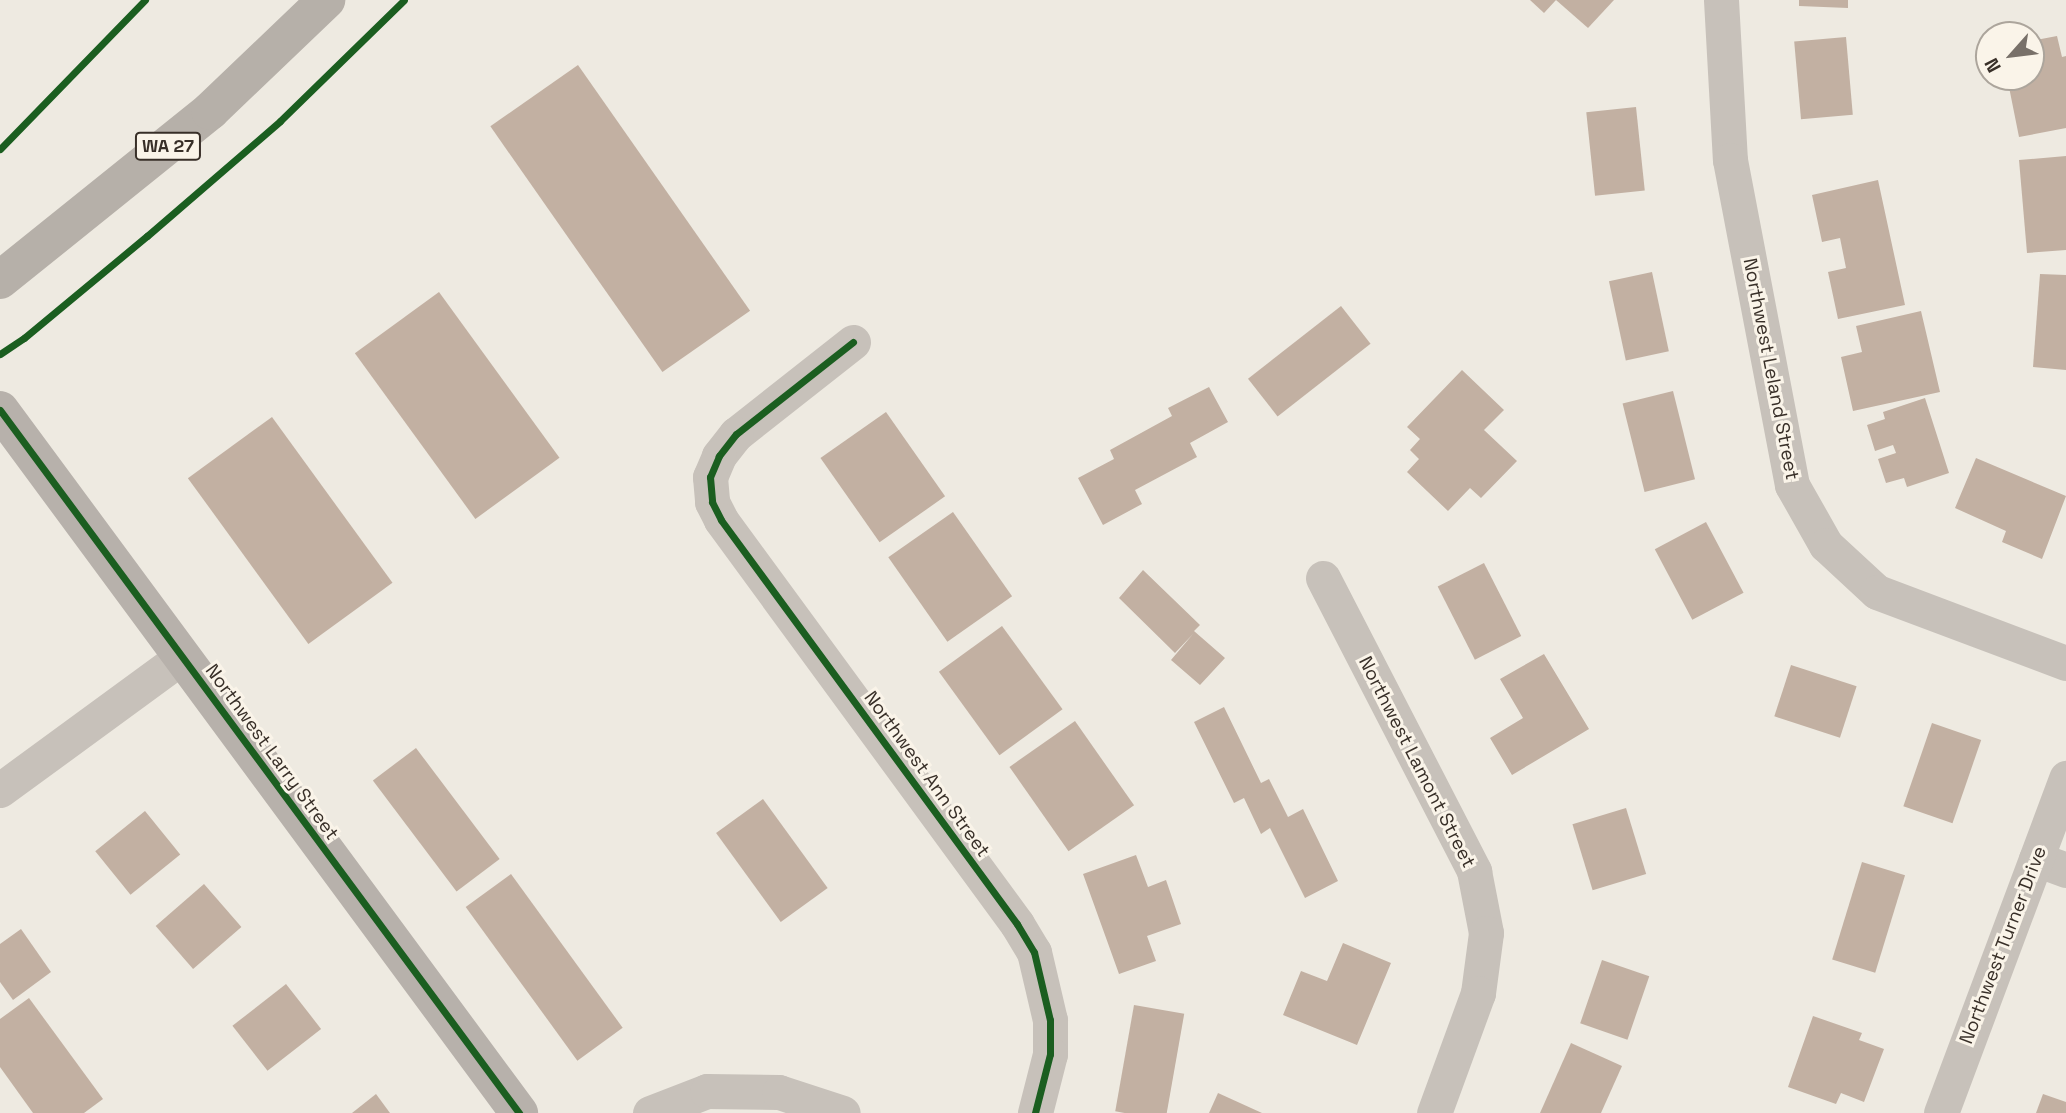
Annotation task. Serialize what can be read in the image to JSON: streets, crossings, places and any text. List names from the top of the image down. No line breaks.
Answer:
{"streets":{"main road":["WA 27"],"street":["Northwest Leland Street","Northwest Larry Street","Northwest Lamont Street","Northwest Ann Street","Northwest Turner Drive"]},"north":"bottom left"}
